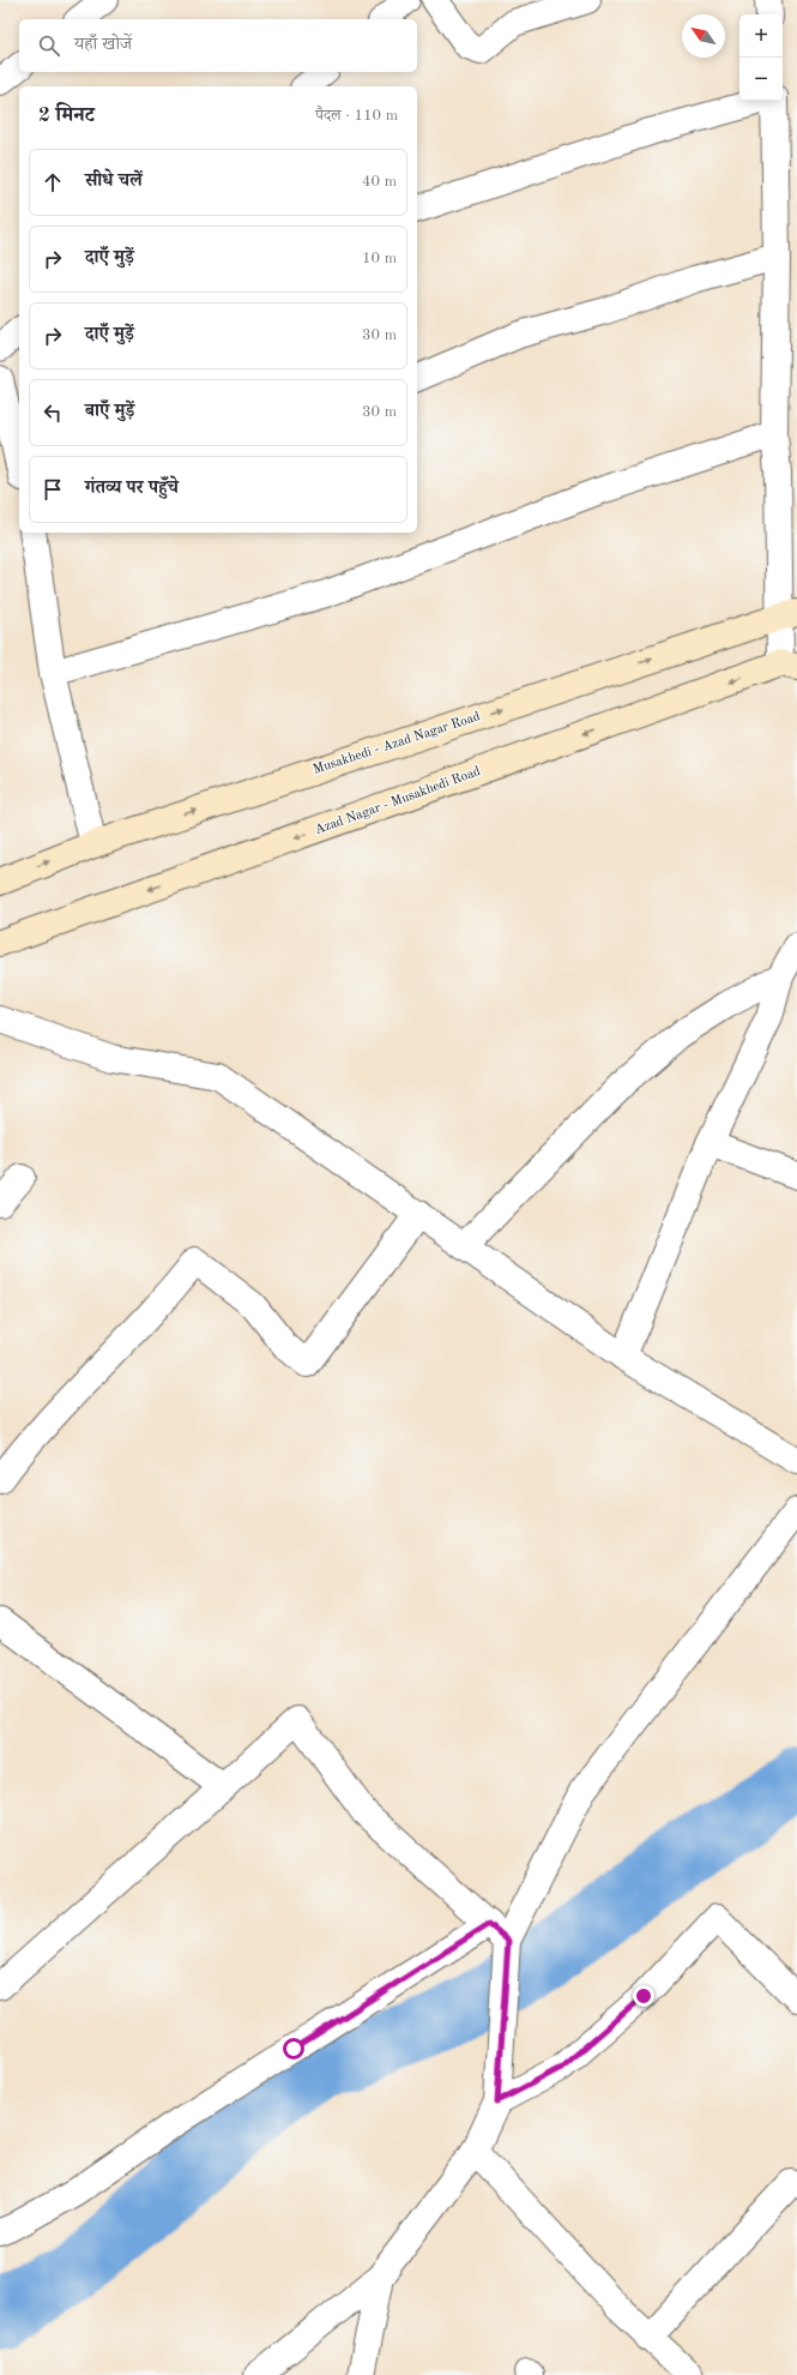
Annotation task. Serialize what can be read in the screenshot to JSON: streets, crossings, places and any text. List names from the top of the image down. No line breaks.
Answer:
{"streets":{"main road":["Musakhedi - Azad Nagar Road","Azad Nagar - Musakhedi Road"]},"one_way":["Musakhedi - Azad Nagar Road","Azad Nagar - Musakhedi Road"],"north":"top left","page":{"map_buttons":["+","−"],"search":"यहाँ खोजें","heading":["2 मिनट","पैदल · 110 m"],"list":[["सीधे चलें","40 m"],["दाएँ मुड़ें","10 m"],["दाएँ मुड़ें","30 m"],["बाएँ मुड़ें","30 m"],"गंतव्य पर पहुँचे"]}}
